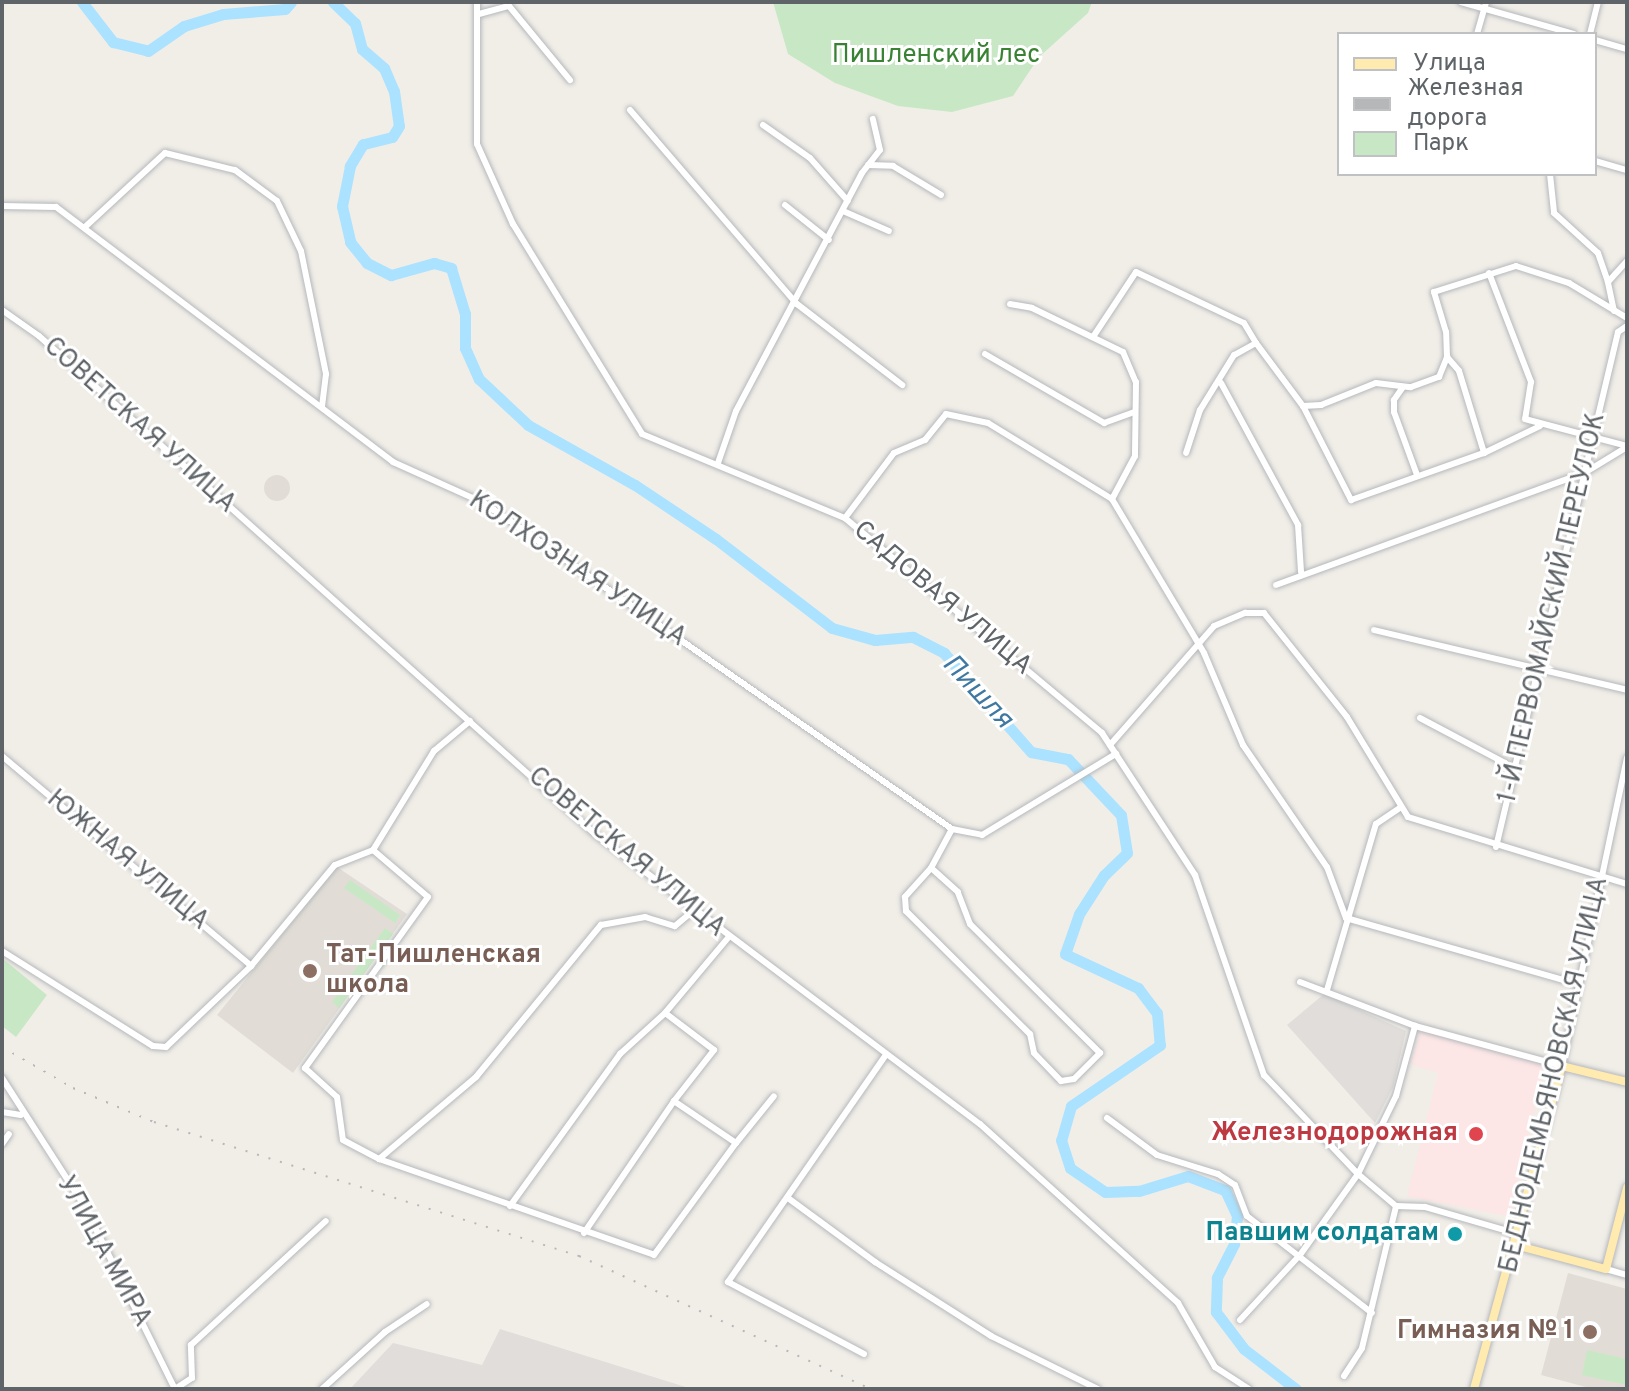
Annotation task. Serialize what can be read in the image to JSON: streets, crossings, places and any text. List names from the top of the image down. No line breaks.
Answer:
{"streets":{"main road":["БЕДНОДЕМЬЯНОВСКАЯ УЛИЦА"],"street":["СОВЕТСКАЯ УЛИЦА","КОЛХОЗНАЯ УЛИЦА","САДОВАЯ УЛИЦА","1-Й ПЕРВОМАЙСКИЙ ПЕРЕУЛОК","ЮЖНАЯ УЛИЦА","УЛИЦА МИРА"]},"water":["Пишля"],"parks":["Пишленский лес"],"places":["Тат-Пишленская школа","Железнодорожная","Павшим солдатам","Гимназия № 1"],"legend":["Улица","Железная дорога","Парк"]}
